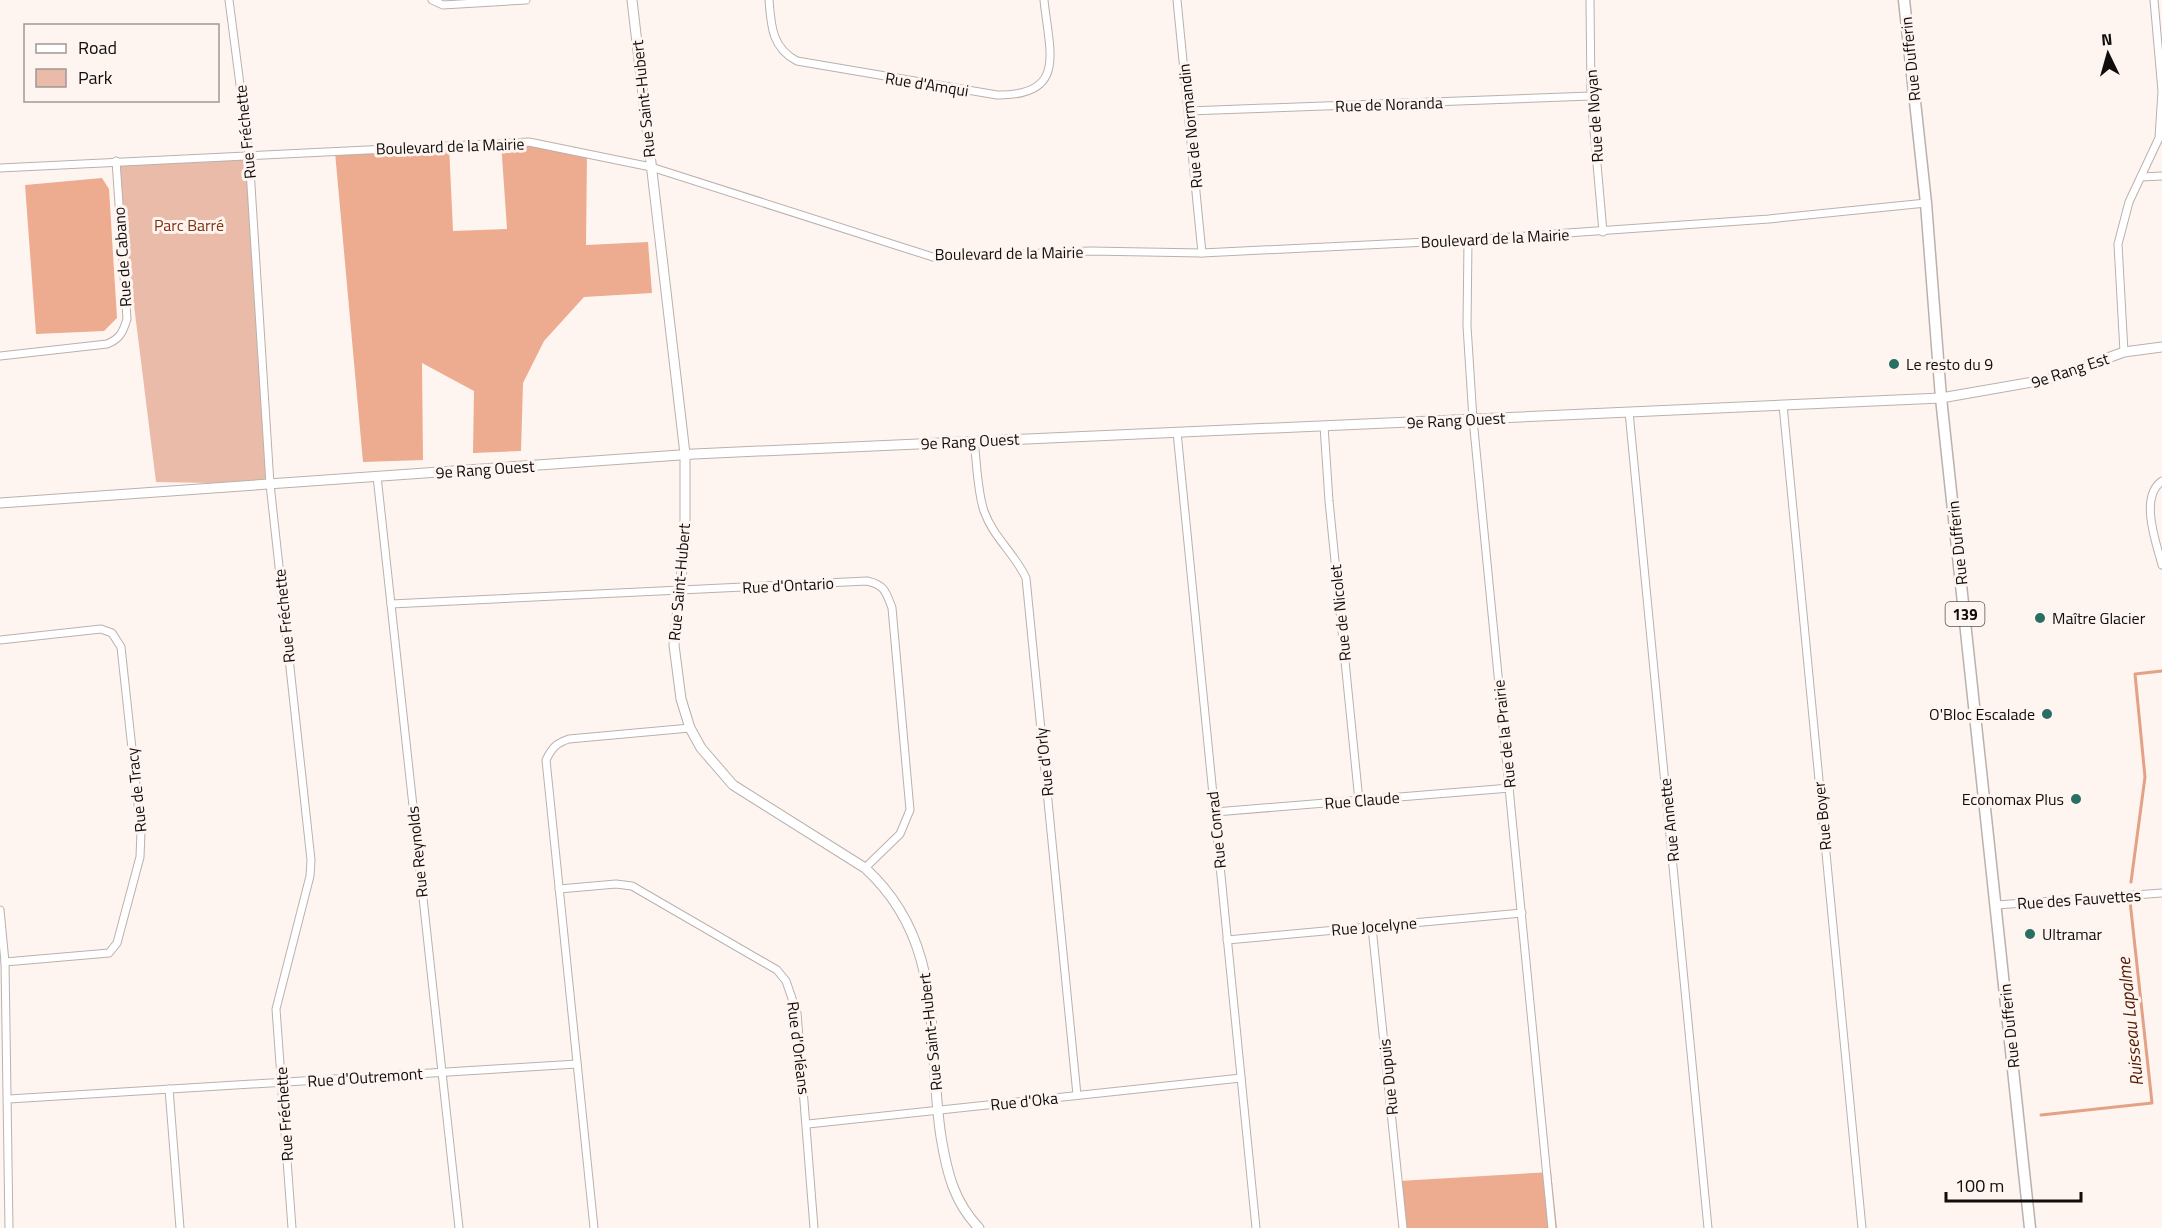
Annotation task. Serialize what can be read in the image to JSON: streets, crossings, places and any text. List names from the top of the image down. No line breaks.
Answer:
{"streets":{"main road":["Rue Dufferin","139"],"street":["Rue d'Amqui","Rue Saint-Hubert","Rue de Noranda","Rue de Noyan","Rue de Normandin","Rue Fréchette","Boulevard de la Mairie","Rue de Cabano","9e Rang Est","9e Rang Ouest","Rue d'Ontario","Rue de Nicolet","Rue de la Prairie","Rue d'Orly","Rue de Tracy","Rue Claude","Rue Boyer","Rue Annette","Rue Conrad","Rue Reynolds","Rue des Fauvettes","Rue Jocelyne","Rue d'Orléans","Rue d'Outremont","Rue Dupuis","Rue d'Oka"]},"crossings":[["Rue Dufferin","Boulevard de la Mairie"],["Rue Dufferin","9e Rang Est"],["Rue Dufferin","9e Rang Ouest"],["Rue Dufferin","Rue des Fauvettes"],["Rue Saint-Hubert","Boulevard de la Mairie"],["Rue Saint-Hubert","9e Rang Ouest"],["Rue Saint-Hubert","Rue d'Ontario"],["Rue Saint-Hubert","Rue d'Oka"],["Rue de Noranda","Rue de Noyan"],["Rue de Noranda","Rue de Normandin"],["Rue de Noyan","Boulevard de la Mairie"],["Rue de Normandin","Boulevard de la Mairie"],["Rue Fréchette","Boulevard de la Mairie"],["Rue Fréchette","9e Rang Ouest"],["Rue Fréchette","Rue d'Outremont"],["Boulevard de la Mairie","Rue de Cabano"],["Boulevard de la Mairie","Rue de la Prairie"],["9e Rang Est","9e Rang Ouest"],["9e Rang Ouest","Rue de Nicolet"],["9e Rang Ouest","Rue de la Prairie"],["9e Rang Ouest","Rue d'Orly"],["9e Rang Ouest","Rue Boyer"],["9e Rang Ouest","Rue Annette"],["9e Rang Ouest","Rue Conrad"],["9e Rang Ouest","Rue Reynolds"],["Rue d'Ontario","Rue Reynolds"],["Rue de Nicolet","Rue Claude"],["Rue de la Prairie","Rue Claude"],["Rue de la Prairie","Rue Jocelyne"],["Rue d'Orly","Rue d'Oka"],["Rue Claude","Rue Conrad"],["Rue Conrad","Rue Jocelyne"],["Rue Conrad","Rue d'Oka"],["Rue Reynolds","Rue d'Outremont"],["Rue Jocelyne","Rue Dupuis"],["Rue d'Orléans","Rue d'Oka"]],"water":["Ruisseau Lapalme"],"parks":["Parc Barré"],"places":["Le resto du 9","Maître Glacier","O'Bloc Escalade","Economax Plus","Ultramar"],"legend":["Road","Park"],"scale_bar":"100 m","north":"top"}
